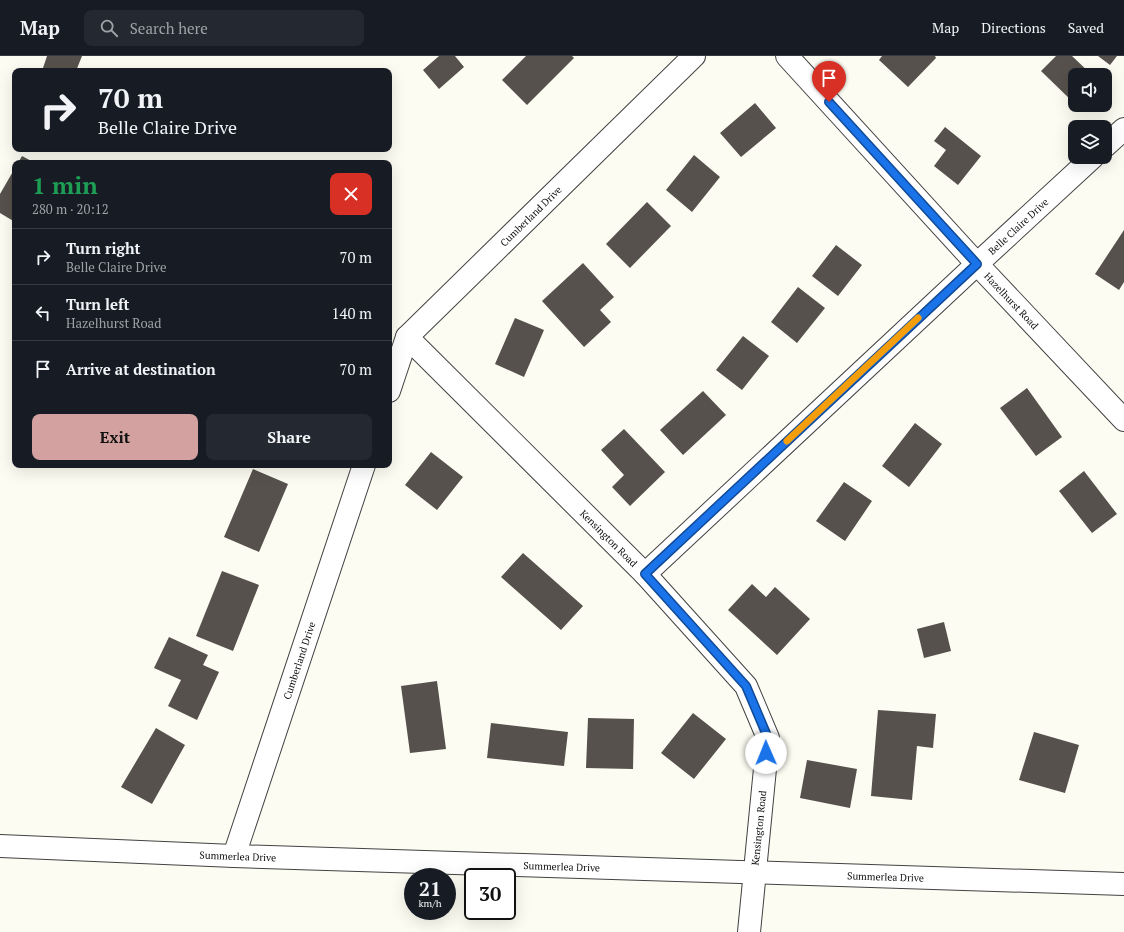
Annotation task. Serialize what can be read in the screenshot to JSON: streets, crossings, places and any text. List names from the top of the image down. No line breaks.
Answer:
{"streets":{"street":["Cumberland Drive","Belle Claire Drive","Hazelhurst Road","Kensington Road","Summerlea Drive"]},"crossings":[["Cumberland Drive","Kensington Road"],["Cumberland Drive","Summerlea Drive"],["Belle Claire Drive","Hazelhurst Road"],["Belle Claire Drive","Kensington Road"],["Kensington Road","Summerlea Drive"]],"page":{"header":"Map","search":"Search here","nav":["Map","Directions","Saved"],"turn":["70 m","Belle Claire Drive"],"heading":["1 min","280 m · 20:12"],"list":[{"name":"Turn right","note":"Belle Claire Drive","value":"70 m"},{"name":"Turn left","note":"Hazelhurst Road","value":"140 m"},{"name":"Arrive at destination","value":"70 m"}],"buttons":["Exit","Share"],"speed":"21 km/h","limit":"30"}}
